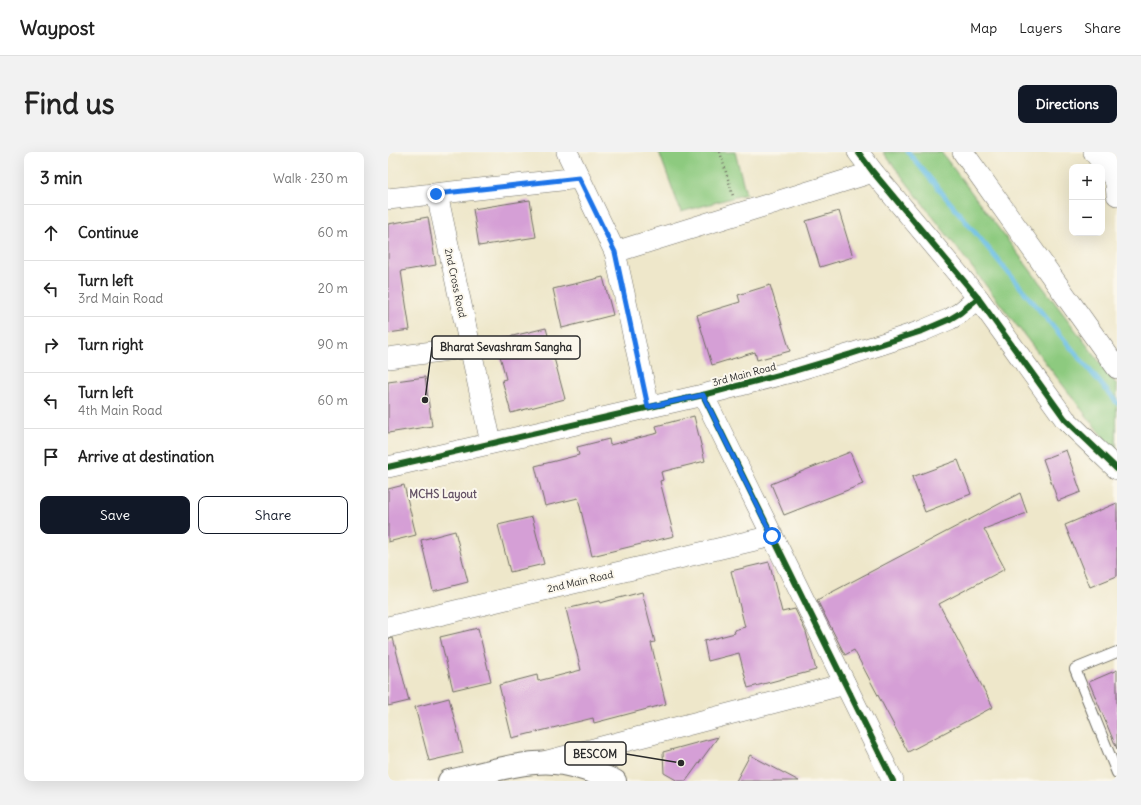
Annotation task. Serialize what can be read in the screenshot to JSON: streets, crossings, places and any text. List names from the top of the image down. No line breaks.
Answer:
{"streets":{"street":["2nd Cross Road","3rd Main Road","2nd Main Road"]},"crossings":[["2nd Cross Road","3rd Main Road"]],"districts":["MCHS Layout"],"places":["Bharat Sevashram Sangha","BESCOM"],"page":{"header":"Waypost","nav":["Map","Layers","Share"],"buttons":["Directions",["Save","Share"]],"title":"Find us","heading":["3 min","Walk · 230 m"],"map_buttons":["+","−"],"list":[["Continue","60 m"],["Turn left","3rd Main Road","20 m"],["Turn right","90 m"],["Turn left","4th Main Road","60 m"],"Arrive at destination"]}}
